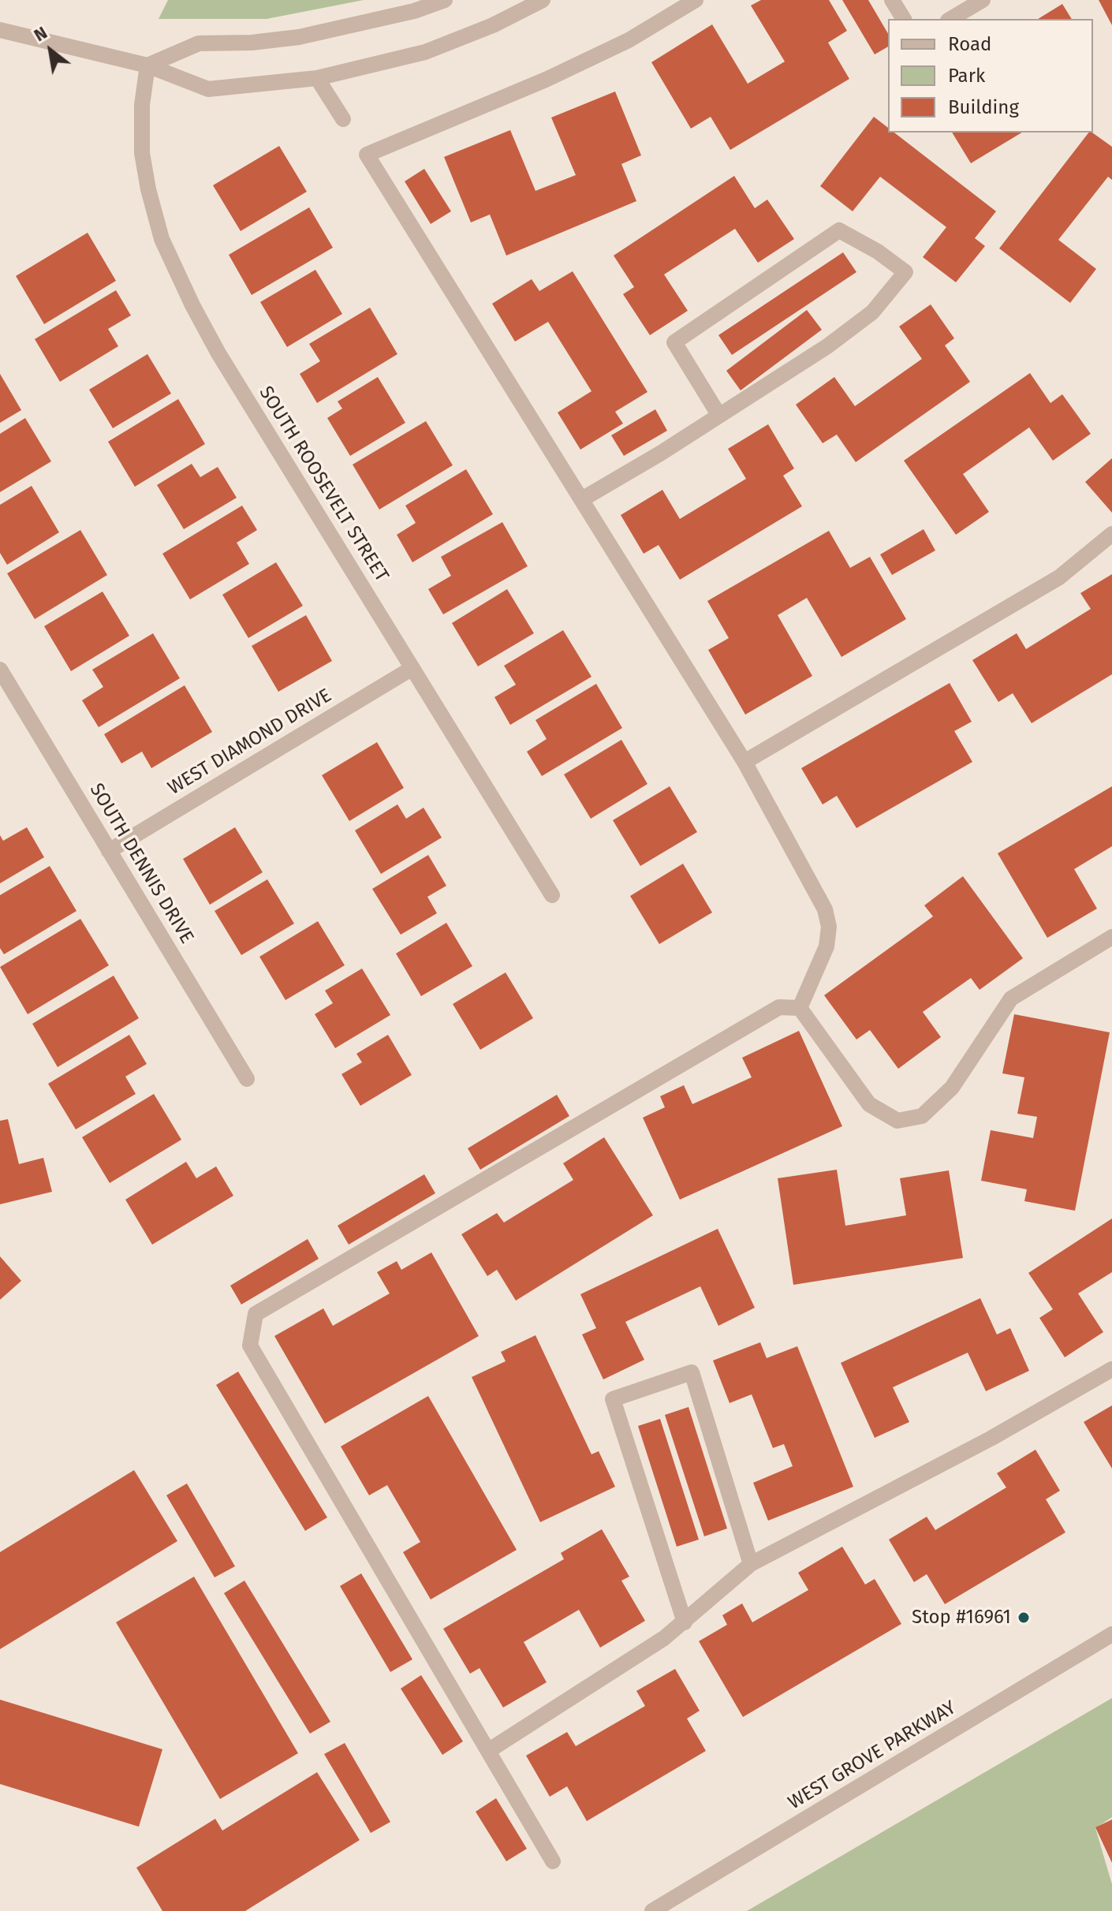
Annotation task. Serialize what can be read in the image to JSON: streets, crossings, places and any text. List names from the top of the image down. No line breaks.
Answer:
{"streets":{"street":["SOUTH ROOSEVELT STREET","WEST DIAMOND DRIVE","SOUTH DENNIS DRIVE","WEST GROVE PARKWAY"]},"crossings":[["SOUTH ROOSEVELT STREET","WEST DIAMOND DRIVE"],["WEST DIAMOND DRIVE","SOUTH DENNIS DRIVE"]],"places":["Stop #16961"],"legend":["Road","Park","Building"],"north":"top left"}
